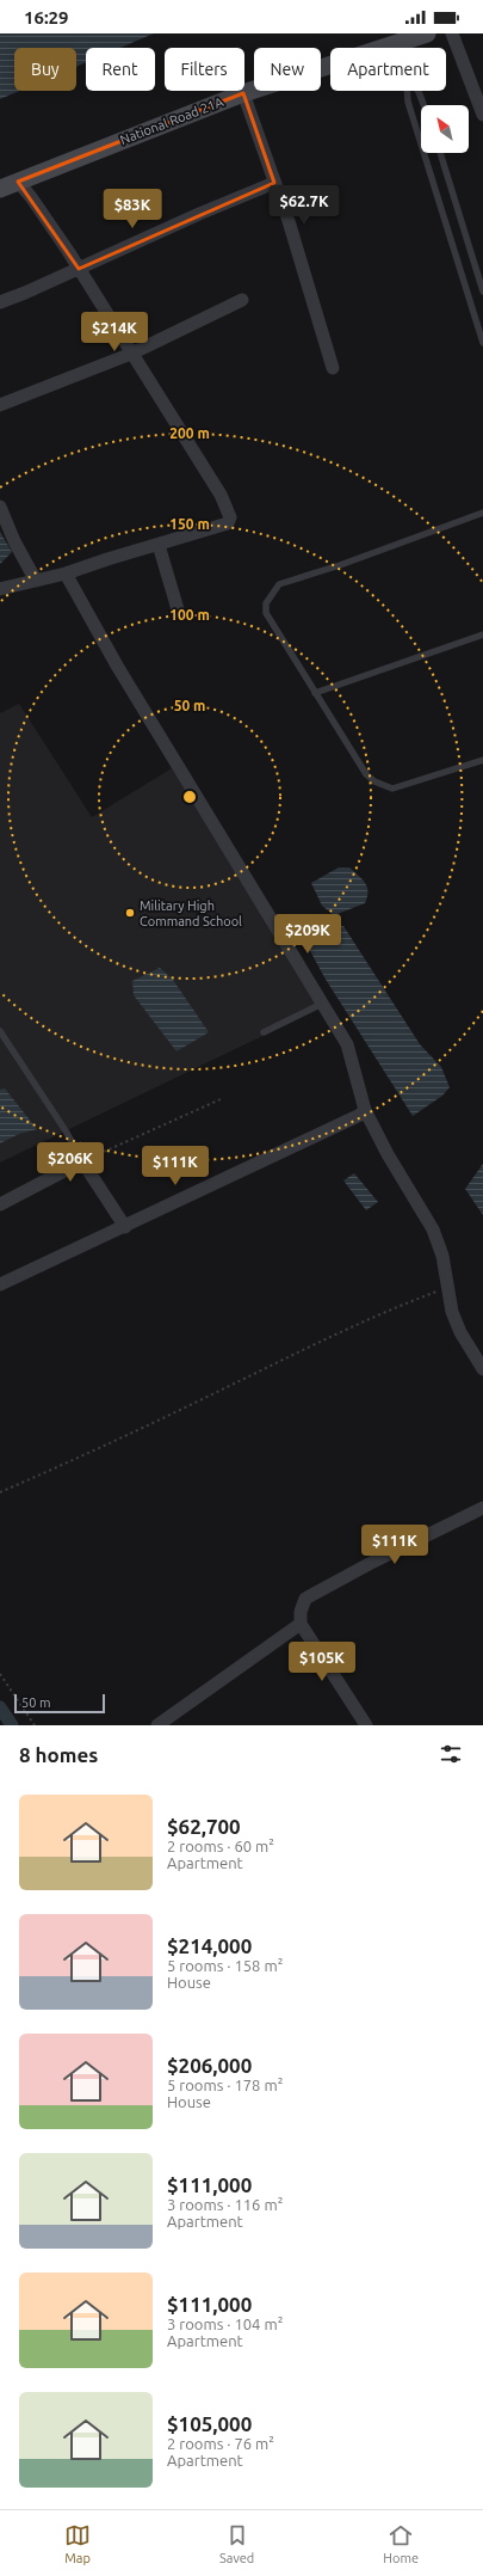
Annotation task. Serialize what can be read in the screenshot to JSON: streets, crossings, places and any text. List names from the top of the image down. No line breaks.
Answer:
{"streets":{"street":["National Road 21A"]},"places":["Military High Command School"],"scale_bar":"50 m","north":"top left","page":{"status":"16:29","chip":["Buy","Rent","Filters","New","Apartment"],"price":["$62.7K","$83K","$214K","$209K","$206K","$111K","$111K","$105K"],"scale":"50 m","heading":"8 homes","list":[{"name":"$62,700","note":"2 rooms · 60 m² · Apartment"},{"name":"$214,000","note":"5 rooms · 158 m² · House"},{"name":"$206,000","note":"5 rooms · 178 m² · House"},{"name":"$111,000","note":"3 rooms · 116 m² · Apartment"},{"name":"$111,000","note":"3 rooms · 104 m² · Apartment"},{"name":"$105,000","note":"2 rooms · 76 m² · Apartment"}],"tabs":["Map","Saved","Home"]},"rings":["200 m","150 m","100 m","50 m"]}
